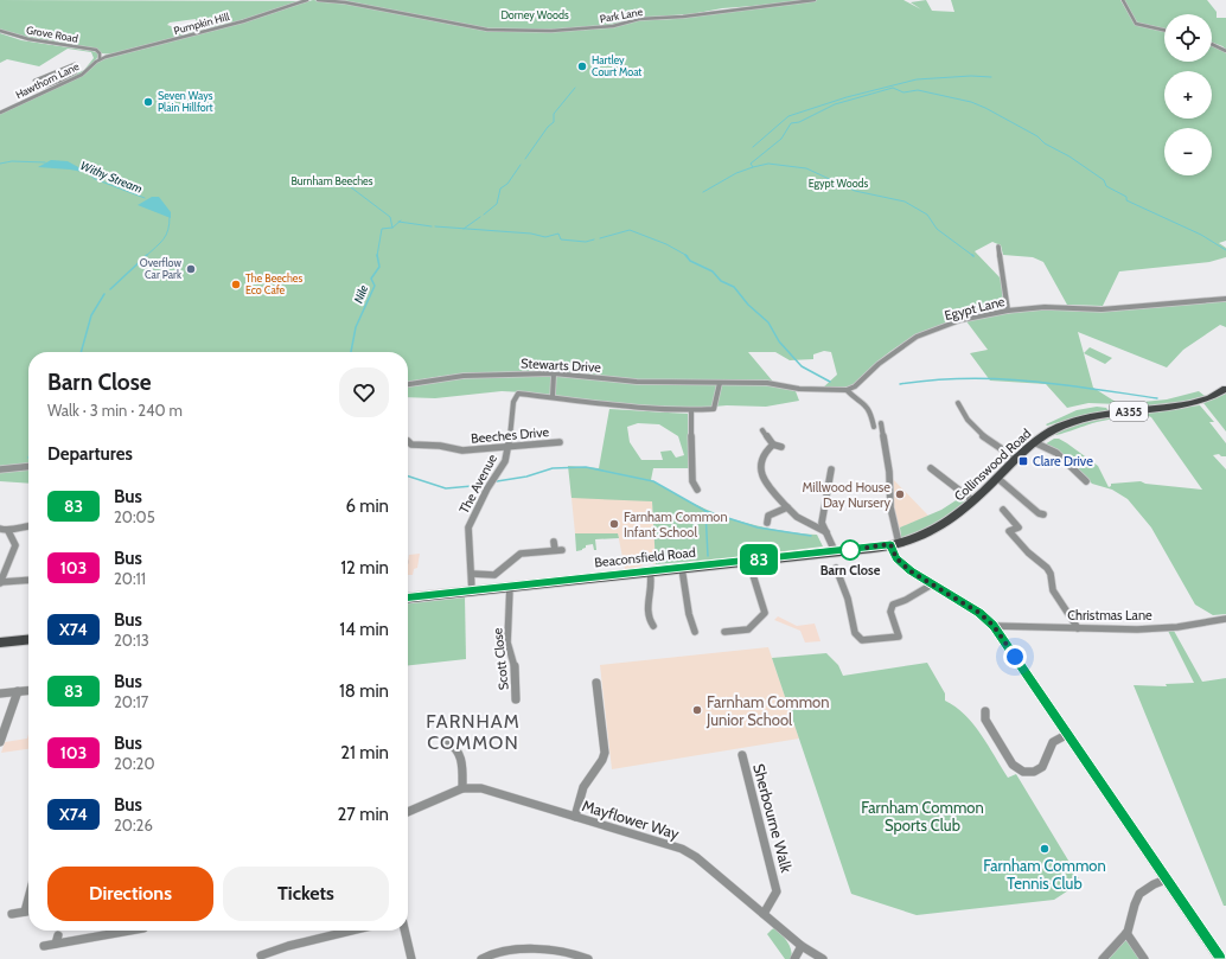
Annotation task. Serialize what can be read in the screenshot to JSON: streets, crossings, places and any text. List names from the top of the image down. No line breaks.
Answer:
{"streets":{"main road":["A355","Collinswood Road","Beaconsfield Road"],"street":["Park Lane","Pumpkin Hill","Grove Road","Hawthorn Lane","Egypt Lane","Stewarts Drive","Beeches Drive","The Avenue","Christmas Lane","Scott Close","Sherbourne Walk","Mayflower Way"]},"crossings":[["Pumpkin Hill","Grove Road"],["Pumpkin Hill","Hawthorn Lane"],["Stewarts Drive","The Avenue"],["Beeches Drive","The Avenue"],["Collinswood Road","Beaconsfield Road"],["The Avenue","Beaconsfield Road"],["Beaconsfield Road","Scott Close"],["Sherbourne Walk","Mayflower Way"]],"districts":["FARNHAM COMMON"],"water":["Withy Stream","Nile"],"parks":["Dorney Woods","Burnham Beeches","Egypt Woods","Farnham Common Sports Club"],"places":{"other":["Hartley Court Moat","Seven Ways Plain Hillfort","Overflow Car Park","The Beeches Eco Cafe","Millwood House Day Nursery","Farnham Common Infant School","Barn Close","Farnham Common Junior School","Farnham Common Tennis Club"],"transit":["Clare Drive"]},"lines":["bus line 83"],"page":{"on_map":"83","map_buttons":["+","−"],"heading":[["Barn Close","Walk · 3 min · 240 m"],"Departures"],"list":[{"mark":"83","name":"Bus","note":"20:05","value":"6 min"},{"mark":"103","name":"Bus","note":"20:11","value":"12 min"},{"mark":"X74","name":"Bus","note":"20:13","value":"14 min"},{"mark":"83","name":"Bus","note":"20:17","value":"18 min"},{"mark":"103","name":"Bus","note":"20:20","value":"21 min"},{"mark":"X74","name":"Bus","note":"20:26","value":"27 min"}],"buttons":["Directions","Tickets"]}}
